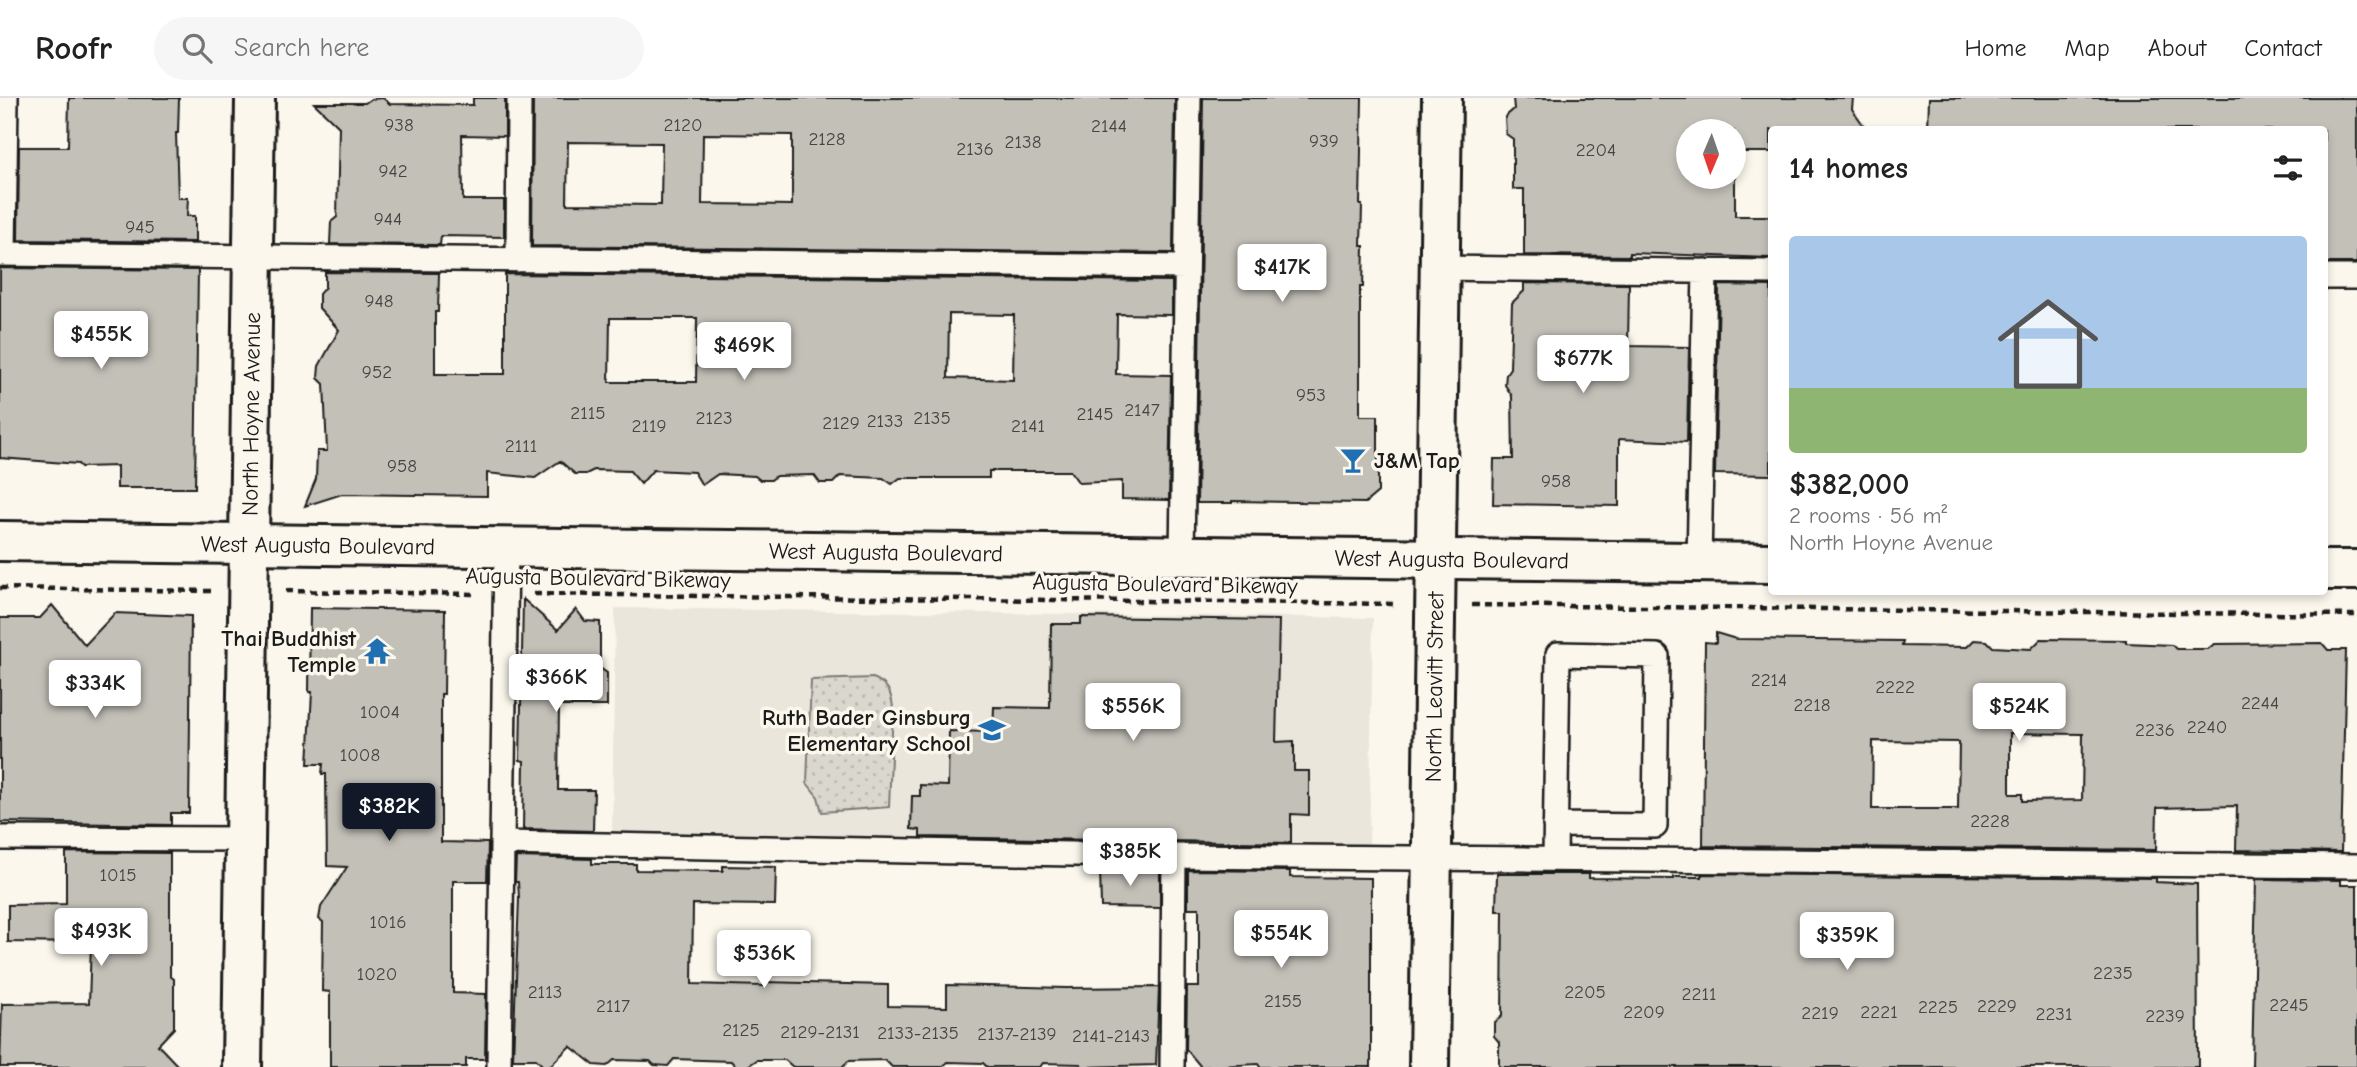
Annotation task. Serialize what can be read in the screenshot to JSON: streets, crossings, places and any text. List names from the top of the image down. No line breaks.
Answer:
{"streets":{"street":["North Hoyne Avenue","West Augusta Boulevard","North Leavitt Street"],"path":["Augusta Boulevard Bikeway"]},"crossings":[["North Hoyne Avenue","West Augusta Boulevard"],["West Augusta Boulevard","North Leavitt Street"],["Augusta Boulevard Bikeway","North Leavitt Street"]],"places":{"bar":["J&M Tap"],"temple":["Thai Buddhist Temple"],"school or university":["Ruth Bader Ginsburg Elementary School"]},"house_numbers":["938","2120","2144","2128","939","2138","2136","2204","942","944","945","948","952","953","2147","2115","2145","2123","2135","2133","2129","2119","2141","2111","958","958","2214","2222","2244","2218","1004","2240","2236","1008","2228","1015","1016","2235","1020","2113","2205","2211","2155","2245","2117","2229","2225","2209","2221","2219","2231","2239","2125","2129-2131","2133-2135","2137-2139","2141-2143"],"north":"bottom","page":{"header":"Roofr","search":"Search here","nav":["Home","Map","About","Contact"],"heading":"14 homes","list":[{"name":"$382,000","note":"2 rooms · 56 m² · North Hoyne Avenue"}],"price":["$417K","$455K","$469K","$677K","$366K","$334K","$556K","$524K","$382K","$385K","$493K","$554K","$359K","$536K"]}}
